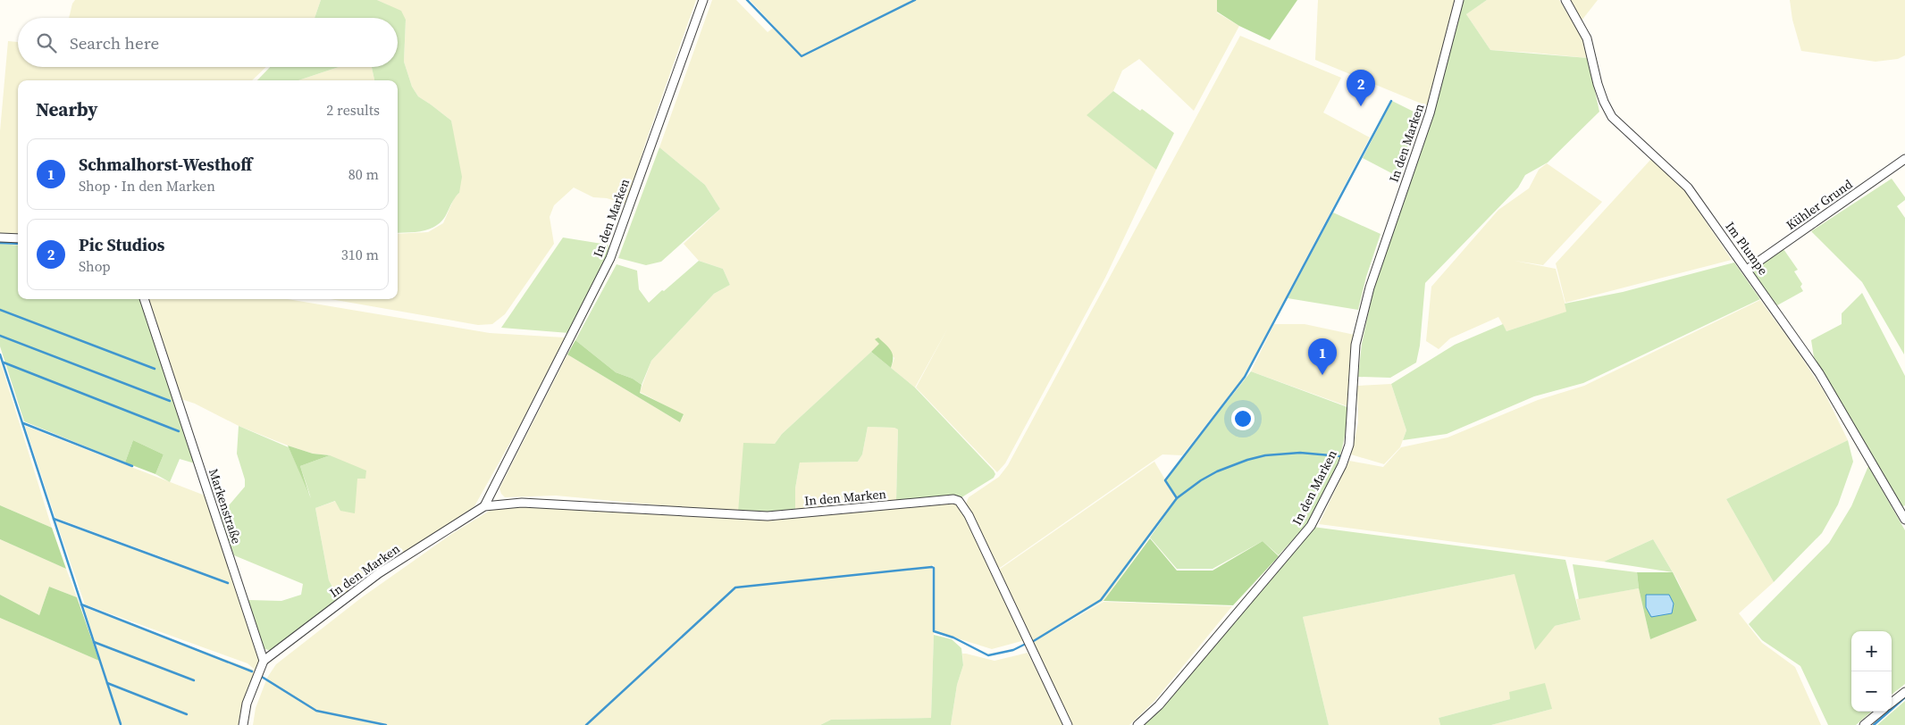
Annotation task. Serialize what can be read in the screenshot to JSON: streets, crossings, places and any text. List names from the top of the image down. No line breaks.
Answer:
{"streets":{"street":["In den Marken","Kühler Grund","Im Plumpe","Markenstraße"]},"crossings":[["In den Marken","Markenstraße"],["Kühler Grund","Im Plumpe"]],"page":{"search":"Search here","pins":["2","1"],"heading":["Nearby","2 results"],"list":[{"mark":"1","name":"Schmalhorst-Westhoff","note":"Shop · In den Marken","value":"80 m"},{"mark":"2","name":"Pic Studios","note":"Shop","value":"310 m"}],"map_buttons":["+","−"]}}
